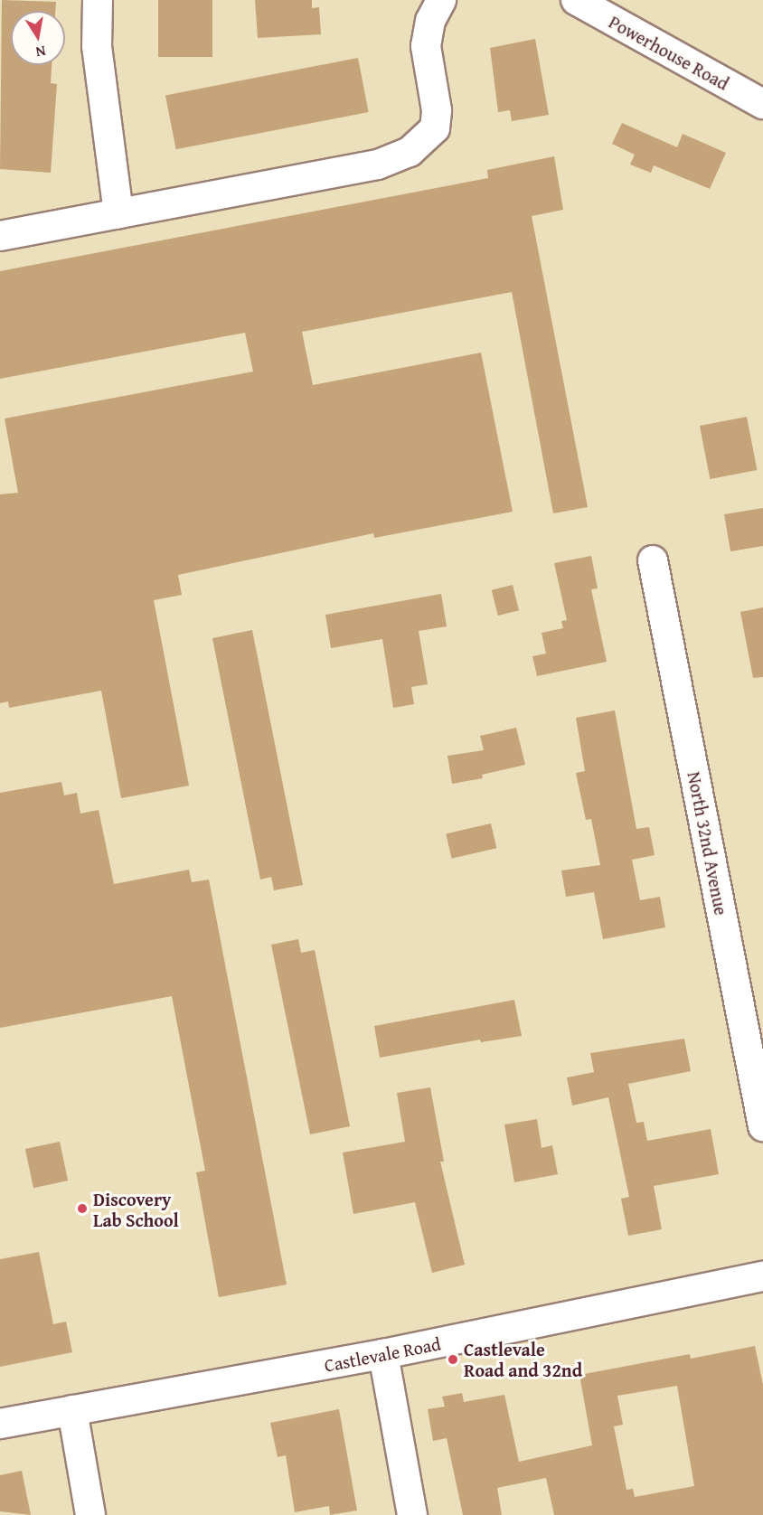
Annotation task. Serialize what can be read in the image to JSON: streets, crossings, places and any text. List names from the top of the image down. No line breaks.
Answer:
{"streets":{"street":["Powerhouse Road","North 32nd Avenue","Castlevale Road"]},"places":["Discovery Lab School","Castlevale Road and 32nd"],"north":"bottom"}
